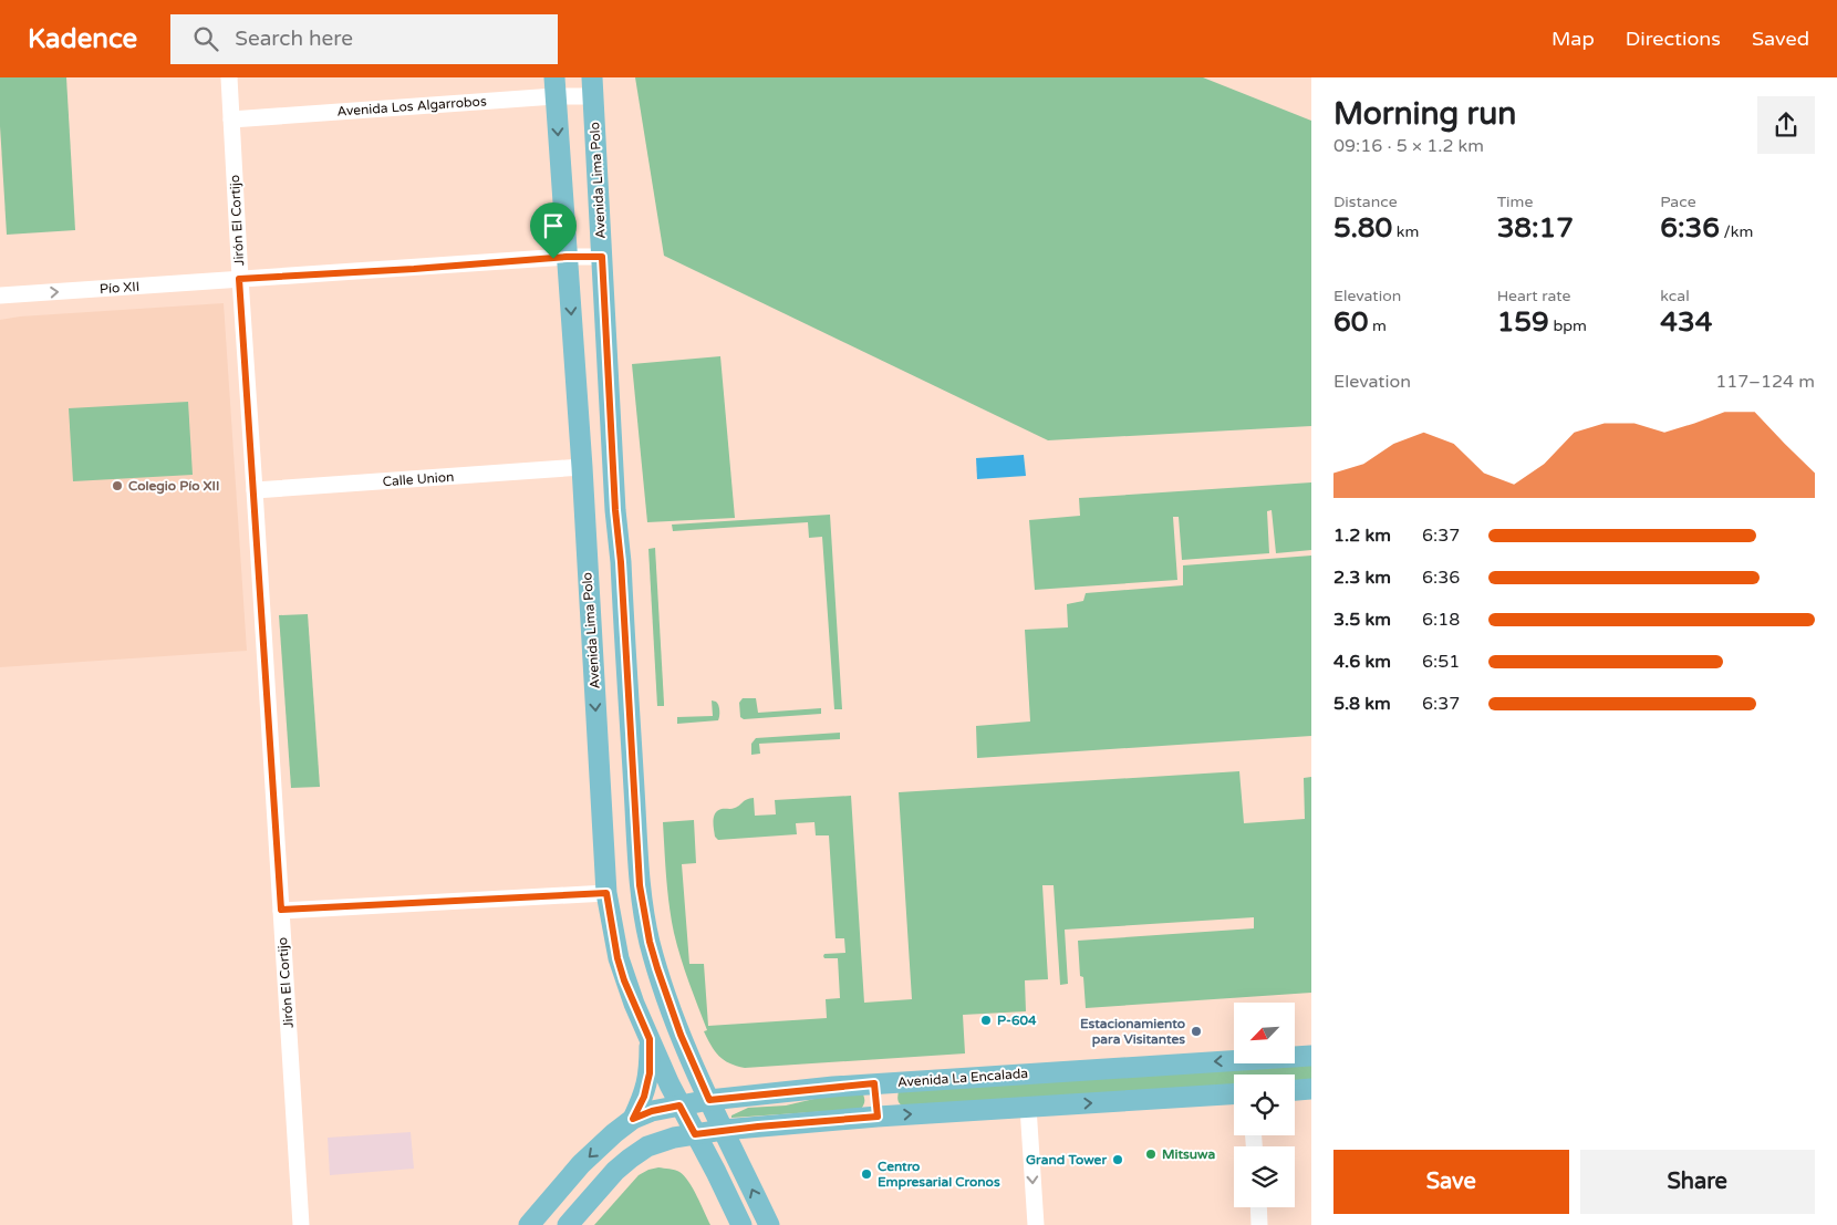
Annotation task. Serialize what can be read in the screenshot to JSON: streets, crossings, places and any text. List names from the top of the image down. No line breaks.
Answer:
{"streets":{"main road":["Avenida Lima Polo","Avenida La Encalada"],"street":["Avenida Los Algarrobos","Jirón El Cortijo","Pío XII","Calle Union"]},"crossings":[["Avenida Los Algarrobos","Avenida Lima Polo"],["Avenida Los Algarrobos","Jirón El Cortijo"],["Avenida Lima Polo","Pío XII"],["Avenida Lima Polo","Calle Union"],["Avenida Lima Polo","Avenida La Encalada"],["Jirón El Cortijo","Pío XII"],["Jirón El Cortijo","Calle Union"]],"one_way":["Pío XII"],"places":["Colegio Pío XII","P-604","Estacionamiento para Visitantes","Mitsuwa","Grand Tower","Centro Empresarial Cronos"],"north":"bottom left","page":{"header":"Kadence","search":"Search here","nav":["Map","Directions","Saved"],"heading":["Morning run","09:16 · 5 × 1.2 km"],"stats":[["Distance","5.80 km"],["Time","38:17"],["Pace","6:36 /km"],["Elevation","60 m"],["Heart rate","159 bpm"],["kcal","434"]],"chart":["Elevation","117–124 m"],"list":[{"name":"1.2 km","note":"6:37"},{"name":"2.3 km","note":"6:36"},{"name":"3.5 km","note":"6:18"},{"name":"4.6 km","note":"6:51"},{"name":"5.8 km","note":"6:37"}],"buttons":["Save","Share"]}}
